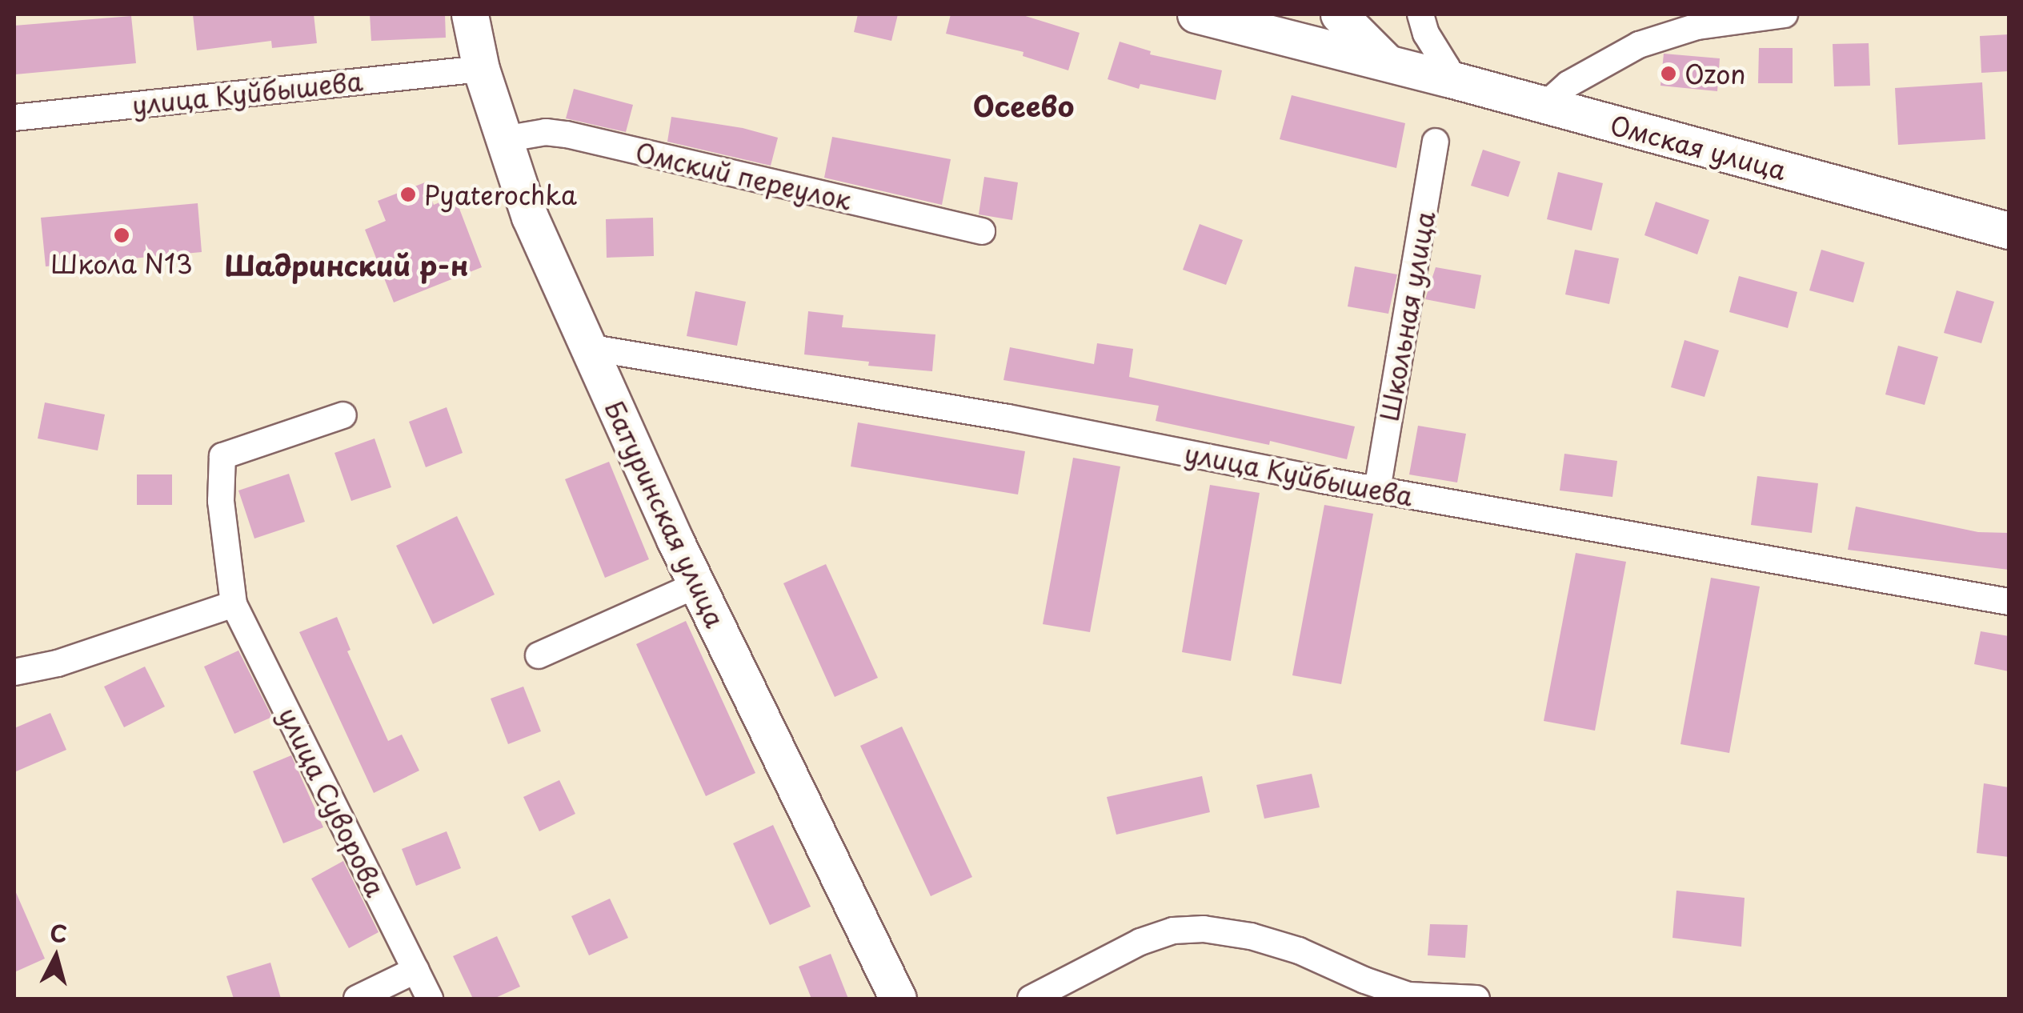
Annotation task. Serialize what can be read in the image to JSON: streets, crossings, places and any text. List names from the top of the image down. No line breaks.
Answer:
{"streets":{"main road":["Омская улица","Батуринская улица"],"street":["улица Куйбышева","Омский переулок","Школьная улица","улица Суворова"]},"crossings":[["улица Куйбышева","Школьная улица"],["улица Куйбышева","Батуринская улица"],["Омский переулок","Батуринская улица"]],"districts":["Осеево","Шадринский р-н"],"places":["Ozon","Pyaterochka","Школа N13"],"north":"top"}
